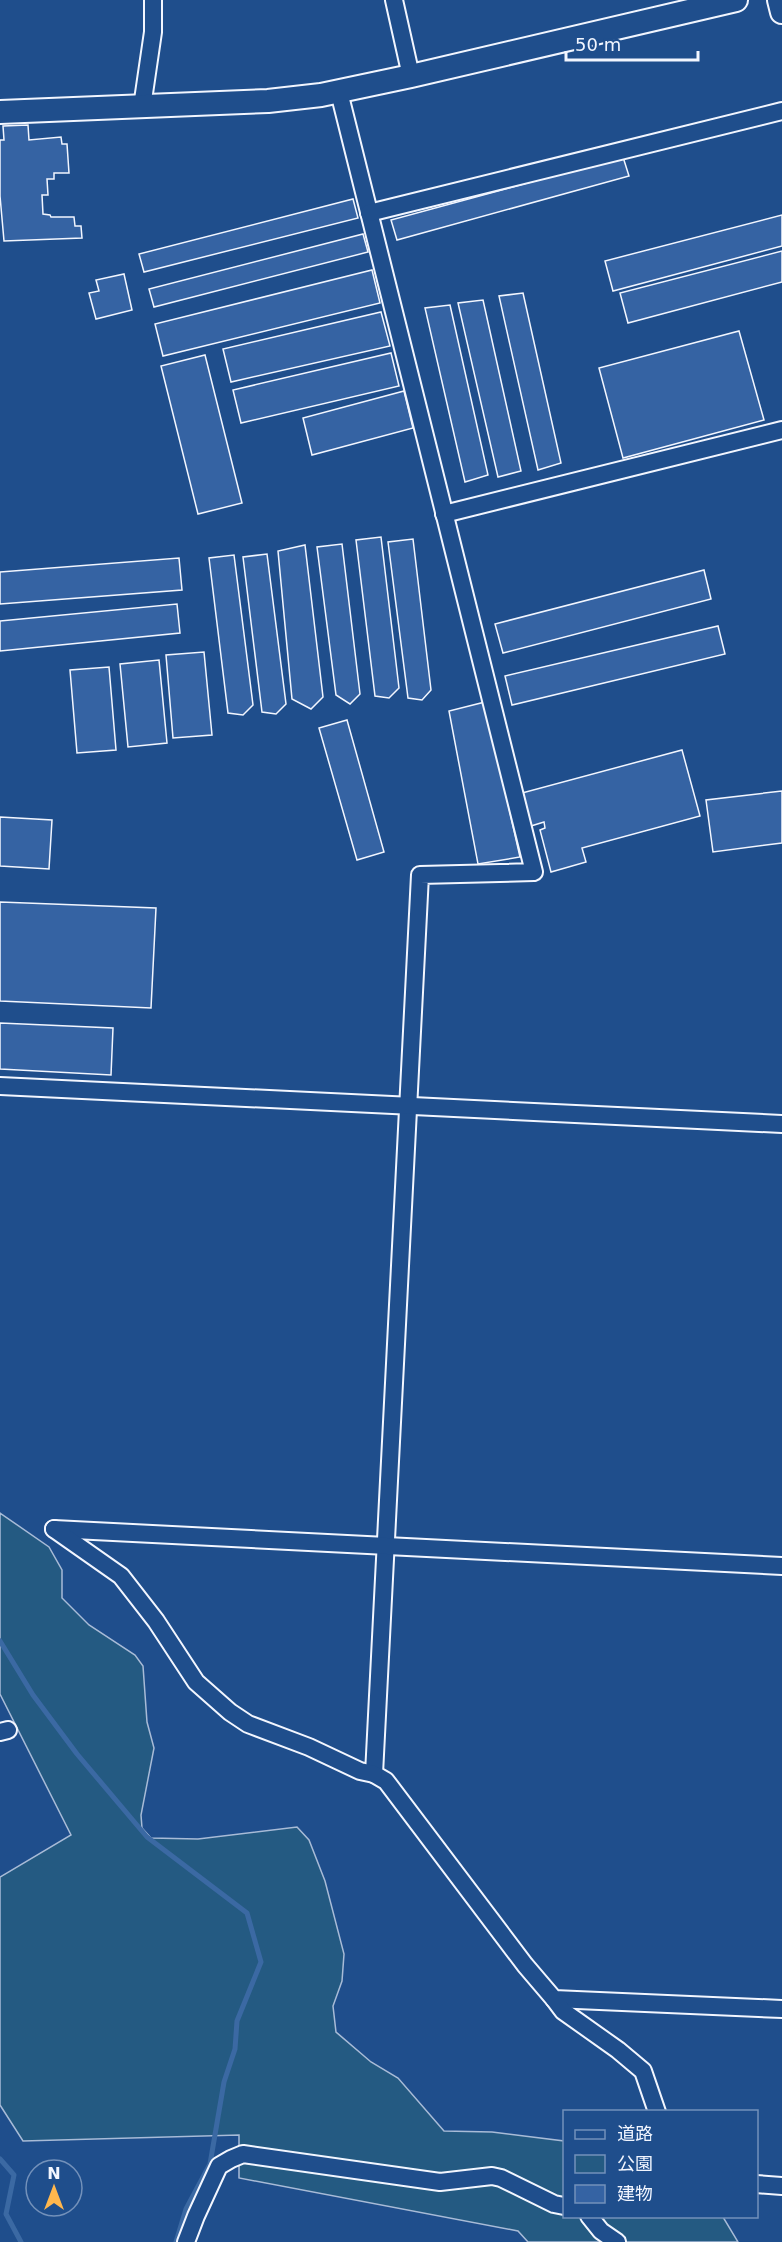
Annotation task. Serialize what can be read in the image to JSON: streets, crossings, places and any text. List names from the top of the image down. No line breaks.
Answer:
{"legend":["道路","公園","建物"],"scale_bar":"50 m","north":"top"}
